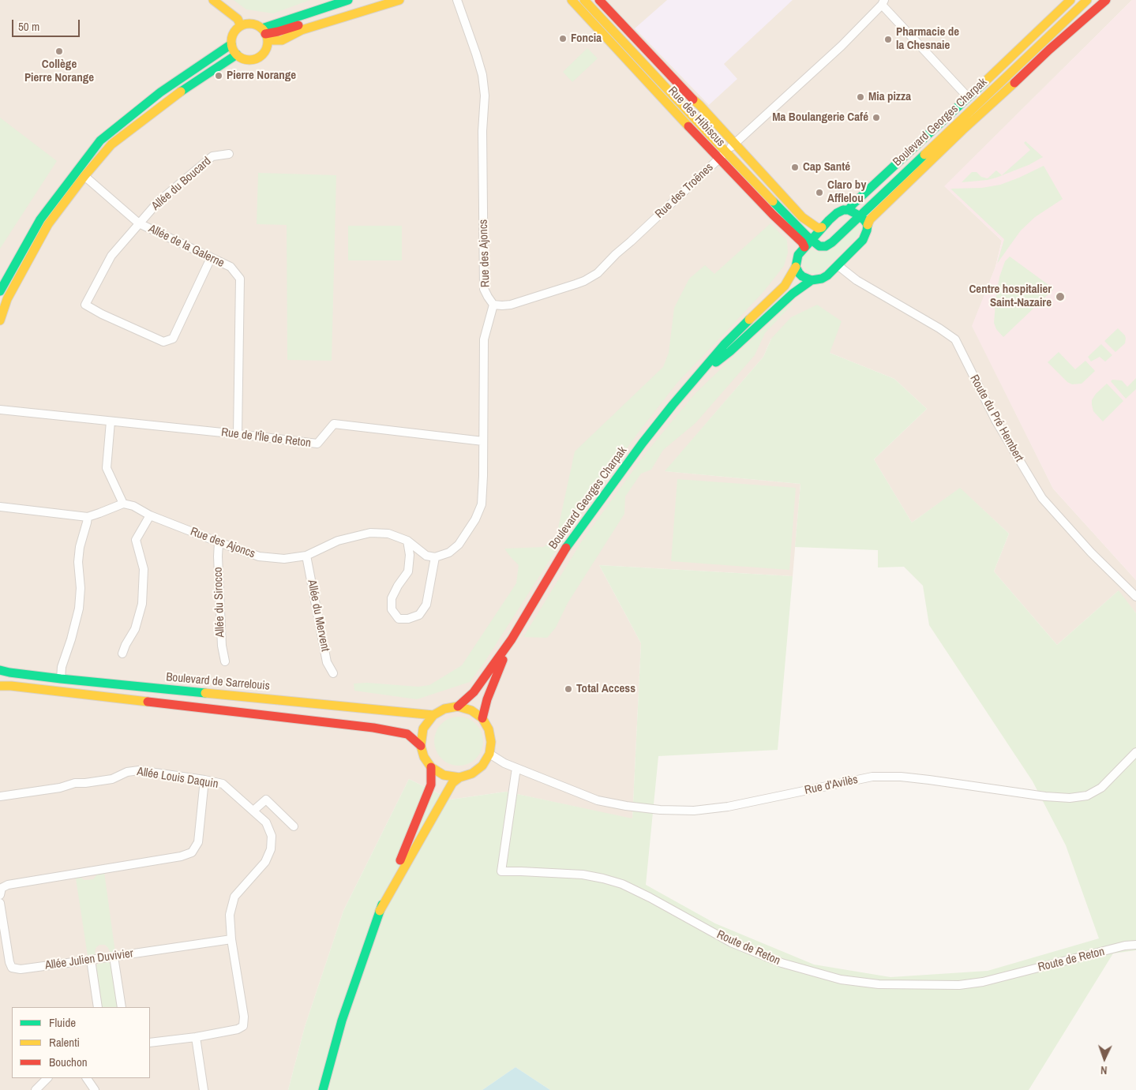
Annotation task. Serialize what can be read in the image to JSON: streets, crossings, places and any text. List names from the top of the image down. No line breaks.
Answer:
{"streets":{"main road":["Rue des Hibiscus","Boulevard Georges Charpak","Boulevard de Sarrelouis"],"street":["Allée du Boucard","Rue des Troënes","Allée de la Galerne","Rue des Ajoncs","Route du Pré Hembert","Rue de l'Île de Reton","Allée du Sirocco","Allée du Mervent","Allée Louis Daquin","Rue d'Avilès","Route de Reton","Allée Julien Duvivier"]},"crossings":[["Rue des Hibiscus","Boulevard Georges Charpak"],["Rue des Hibiscus","Rue des Troënes"],["Boulevard Georges Charpak","Route du Pré Hembert"],["Allée du Boucard","Allée de la Galerne"],["Rue des Troënes","Rue des Ajoncs"],["Allée de la Galerne","Rue de l'Île de Reton"],["Rue des Ajoncs","Rue de l'Île de Reton"],["Rue des Ajoncs","Allée du Sirocco"],["Rue des Ajoncs","Allée du Mervent"],["Allée Louis Daquin","Allée Julien Duvivier"],["Rue d'Avilès","Route de Reton"]],"places":["Foncia","Pharmacie de la Chesnaie","Collège Pierre Norange","Pierre Norange","Mia pizza","Ma Boulangerie Café","Cap Santé","Claro by Afflelou","Centre hospitalier Saint-Nazaire","Total Access"],"legend":["Fluide","Ralenti","Bouchon"],"scale_bar":"50 m","north":"bottom"}
